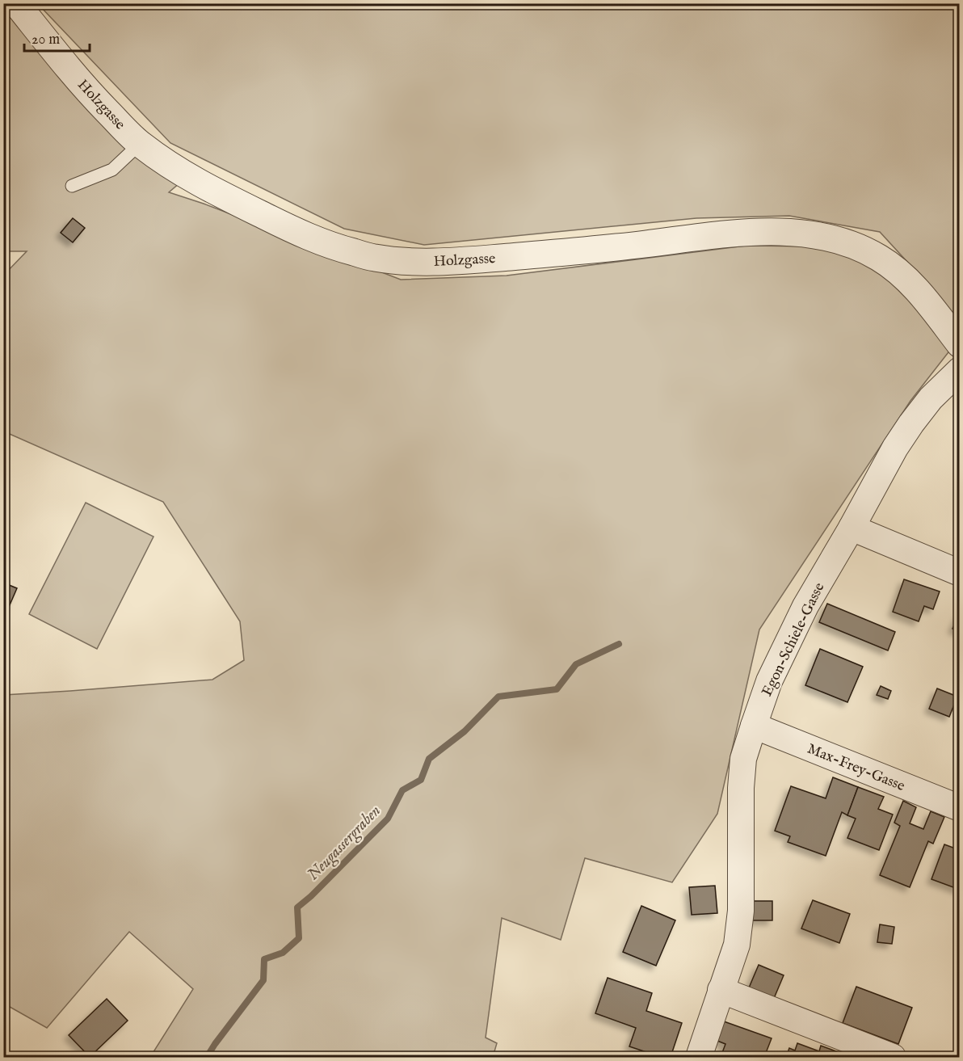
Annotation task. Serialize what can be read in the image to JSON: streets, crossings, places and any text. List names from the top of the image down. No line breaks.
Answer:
{"streets":{"street":["Holzgasse","Egon-Schiele-Gasse","Max-Frey-Gasse"]},"crossings":[["Egon-Schiele-Gasse","Max-Frey-Gasse"]],"water":["Neugassergraben"],"scale_bar":"20 m"}
